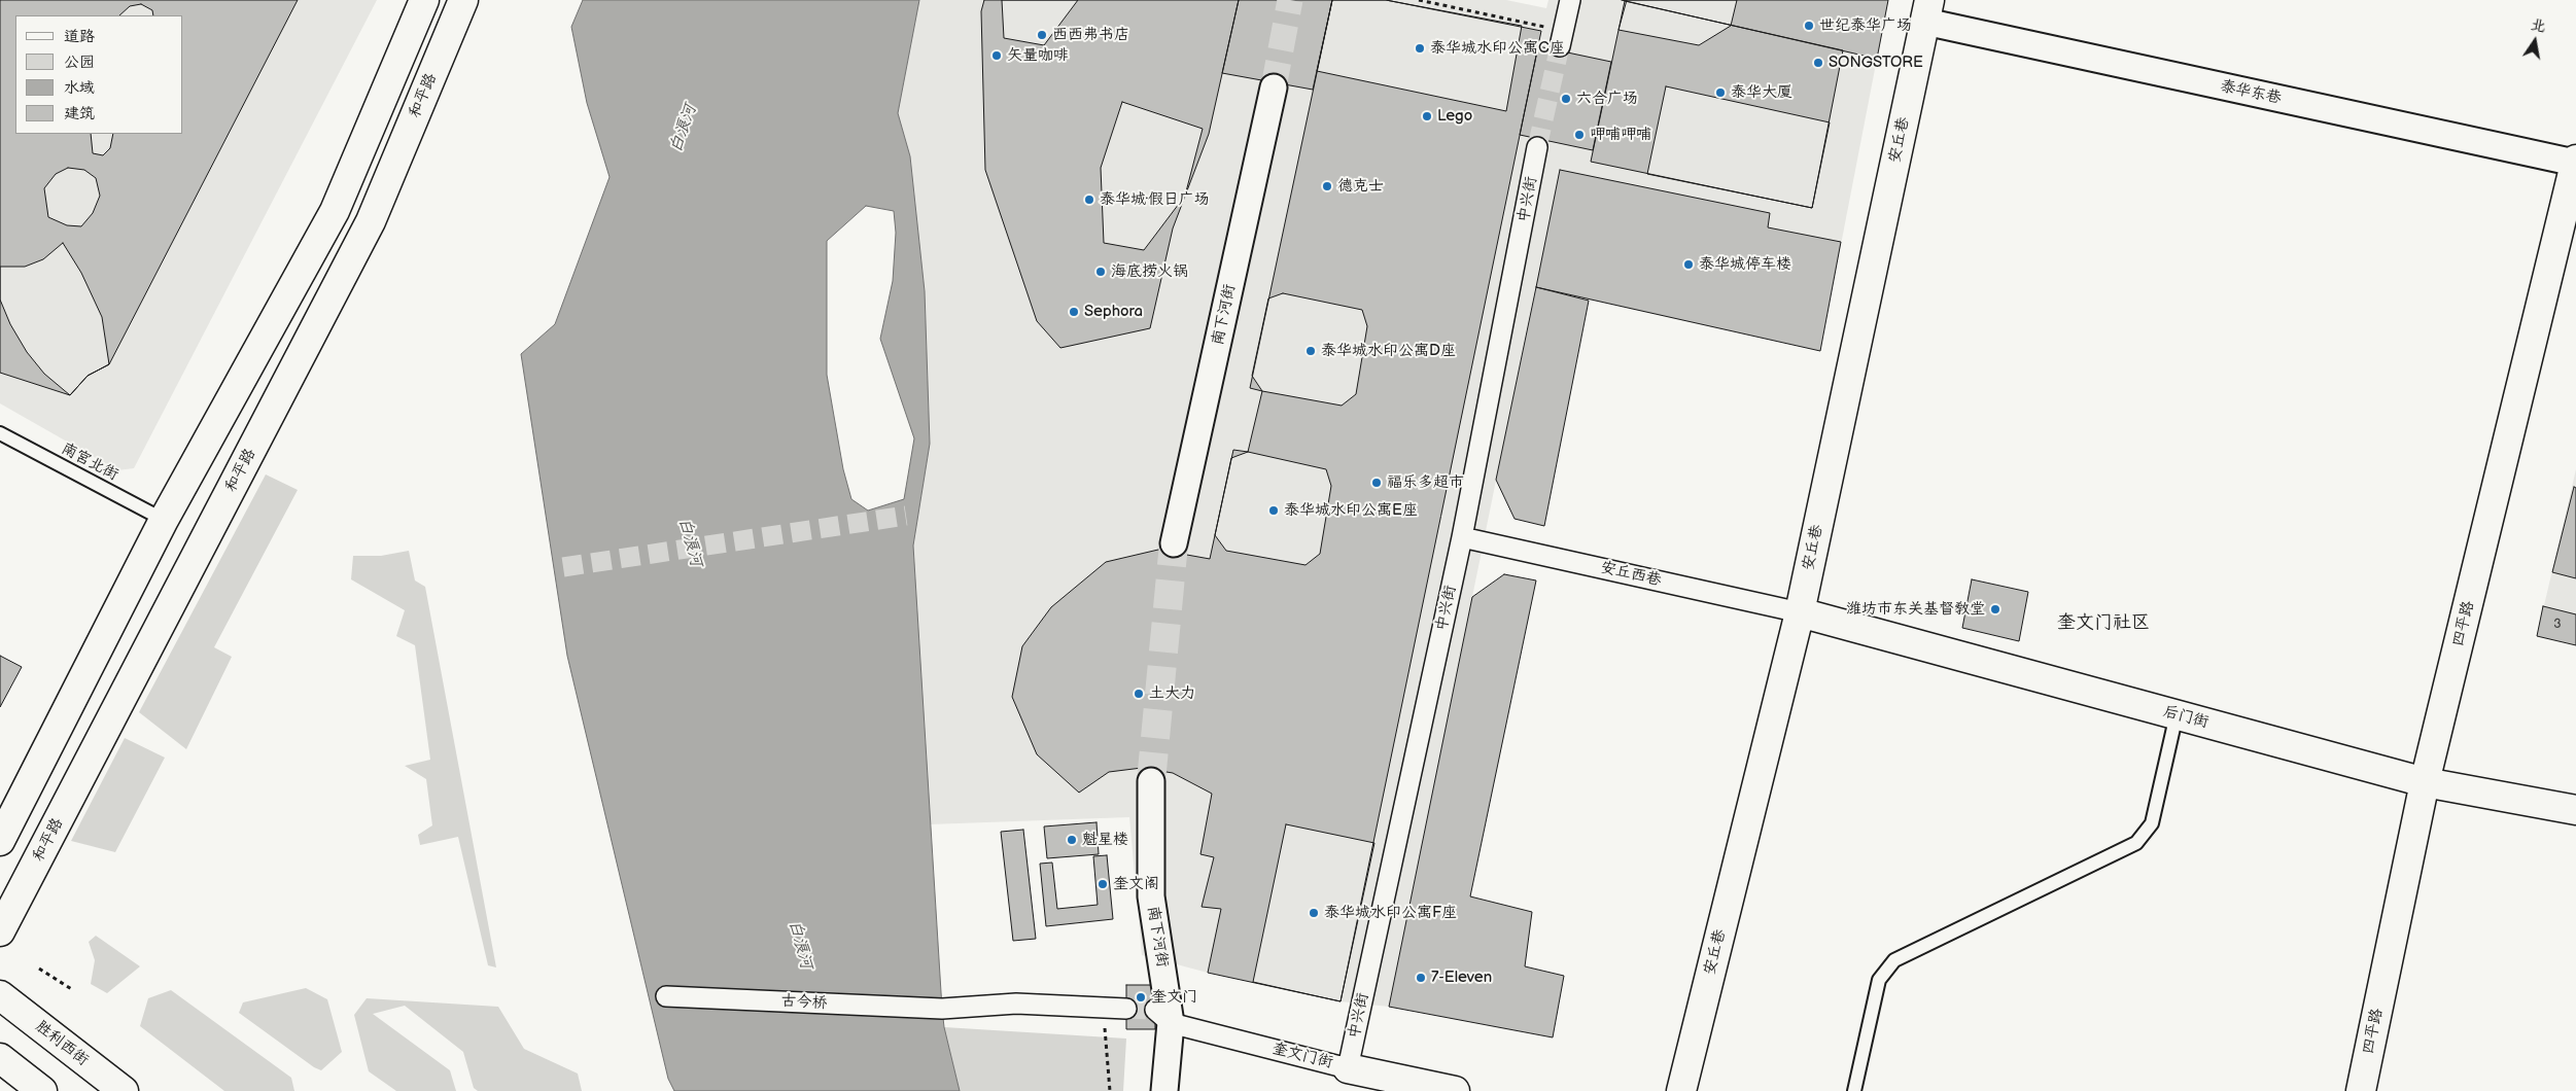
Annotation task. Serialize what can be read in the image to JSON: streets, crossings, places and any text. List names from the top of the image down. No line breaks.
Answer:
{"streets":{"street":["泰华东巷","和平路","安丘巷","中兴街","南下河街","安丘西巷","四平路","后门街","古今桥","胜利西街","奎文门街"],"lane":["南宫北街"]},"crossings":[["泰华东巷","安丘巷"],["泰华东巷","四平路"],["安丘巷","安丘西巷"],["安丘巷","后门街"],["中兴街","安丘西巷"],["中兴街","奎文门街"],["南下河街","奎文门街"],["安丘西巷","后门街"],["四平路","后门街"]],"districts":["奎文门社区"],"water":["白浪河"],"places":["世纪泰华广场","西西弗书店","泰华城水印公寓C座","矢量咖啡","SONGSTORE","泰华大厦","六合广场","Lego","呷哺呷哺","德克士","泰华城·假日广场","泰华城停车楼","海底捞火锅","Sephora","泰华城水印公寓D座","福乐多超市","泰华城水印公寓E座","潍坊市东关基督教堂","土大力","魁星楼","奎文阁","泰华城水印公寓F座","7-Eleven","奎文门"],"house_numbers":["3"],"legend":["道路","公园","水域","建筑"],"north":"top"}
